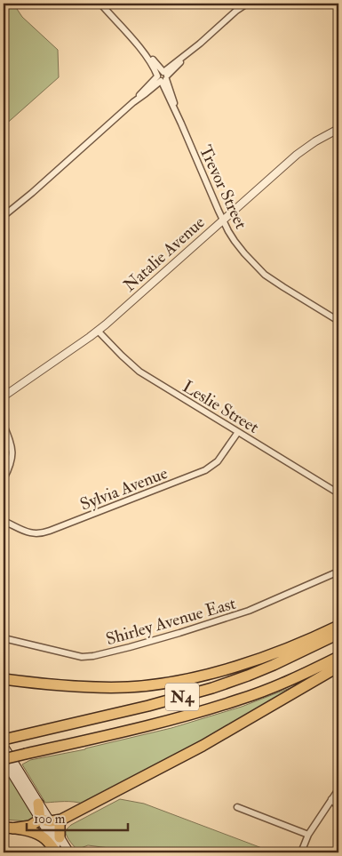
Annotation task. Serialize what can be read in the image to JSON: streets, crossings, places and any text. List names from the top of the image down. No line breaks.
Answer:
{"streets":{"highway":["N4"],"street":["Trevor Street","Natalie Avenue","Leslie Street","Sylvia Avenue","Shirley Avenue East"]},"crossings":[["Trevor Street","Natalie Avenue"],["Natalie Avenue","Leslie Street"],["Leslie Street","Sylvia Avenue"]],"scale_bar":"100 m"}
